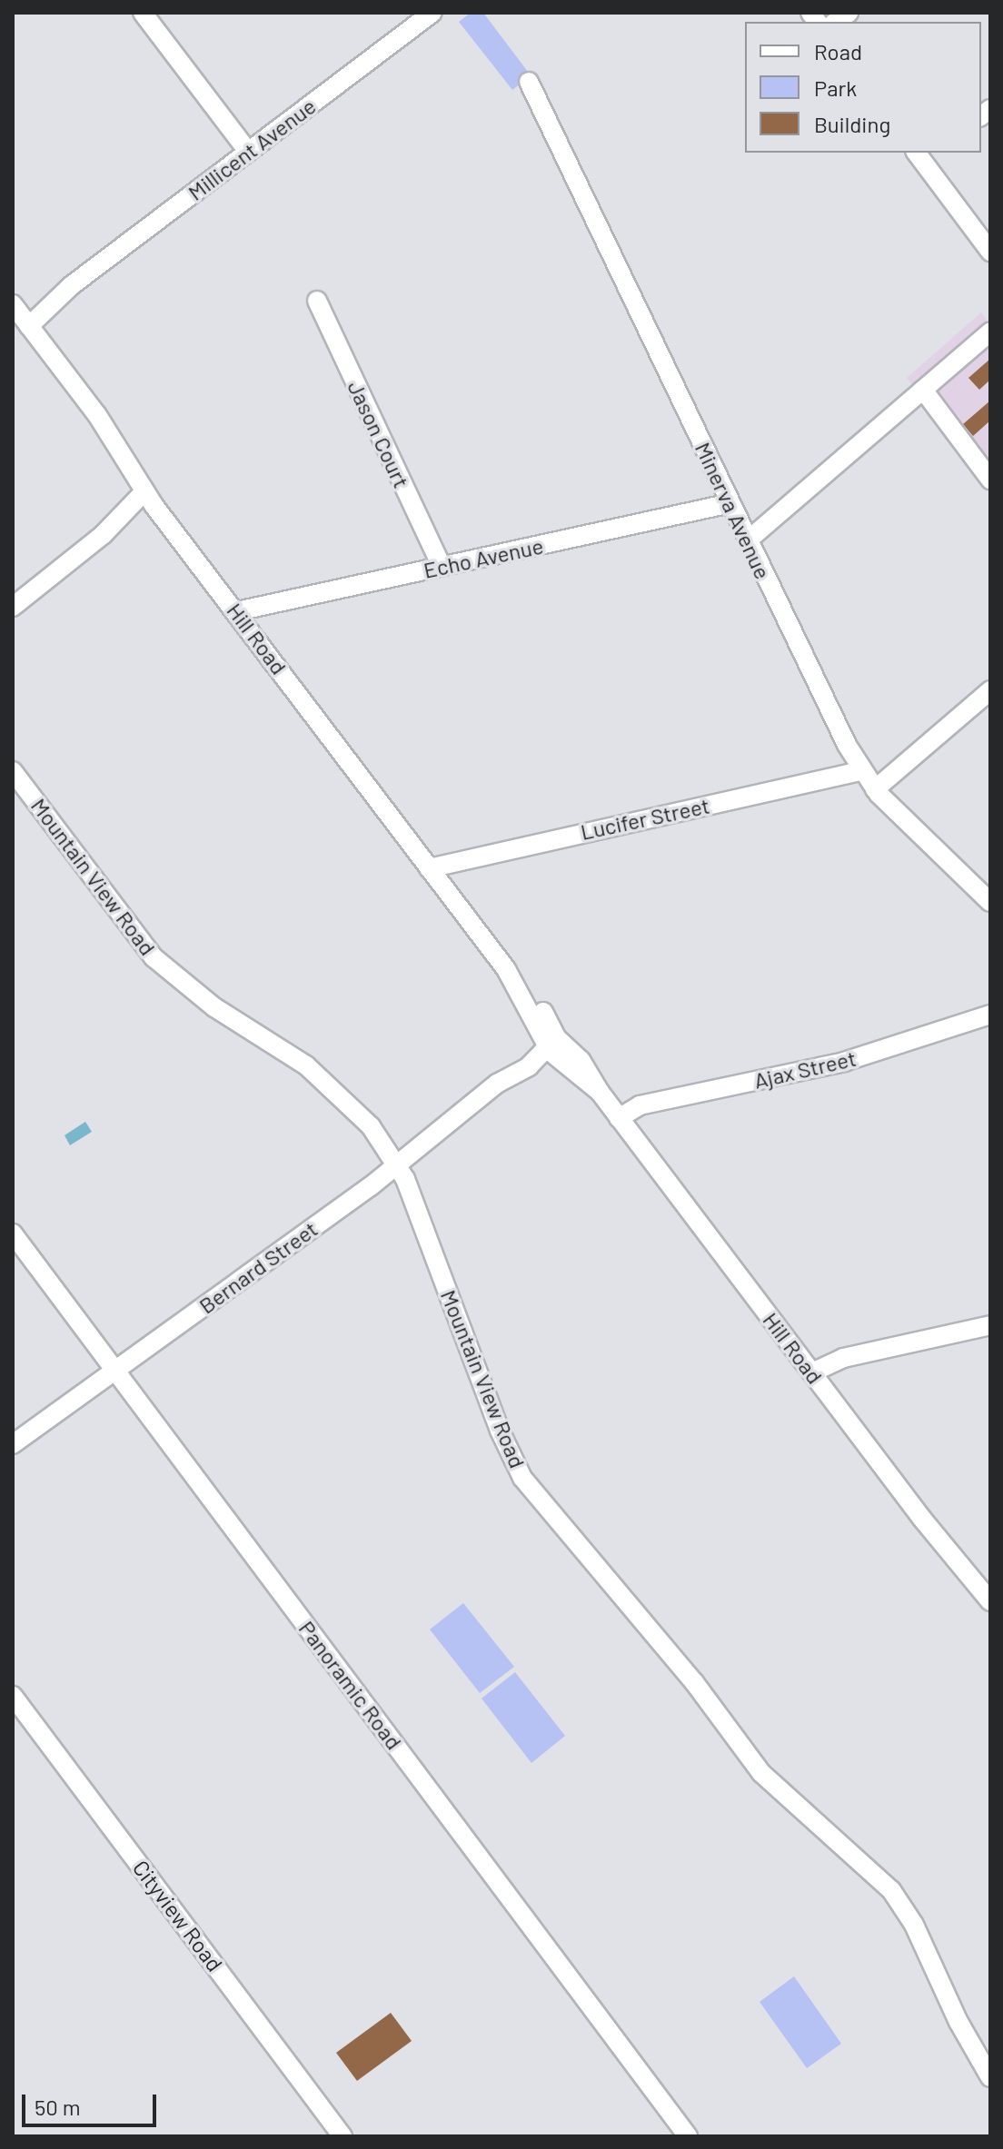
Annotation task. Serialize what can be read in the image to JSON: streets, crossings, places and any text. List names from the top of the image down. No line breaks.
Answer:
{"streets":{"street":["Millicent Avenue","Jason Court","Minerva Avenue","Echo Avenue","Hill Road","Lucifer Street","Mountain View Road","Ajax Street","Bernard Street","Panoramic Road","Cityview Road"]},"crossings":[["Millicent Avenue","Hill Road"],["Jason Court","Echo Avenue"],["Minerva Avenue","Echo Avenue"],["Minerva Avenue","Lucifer Street"],["Echo Avenue","Hill Road"],["Hill Road","Lucifer Street"],["Hill Road","Ajax Street"],["Hill Road","Bernard Street"],["Mountain View Road","Bernard Street"],["Bernard Street","Panoramic Road"]],"legend":["Road","Park","Building"],"scale_bar":"50 m"}
